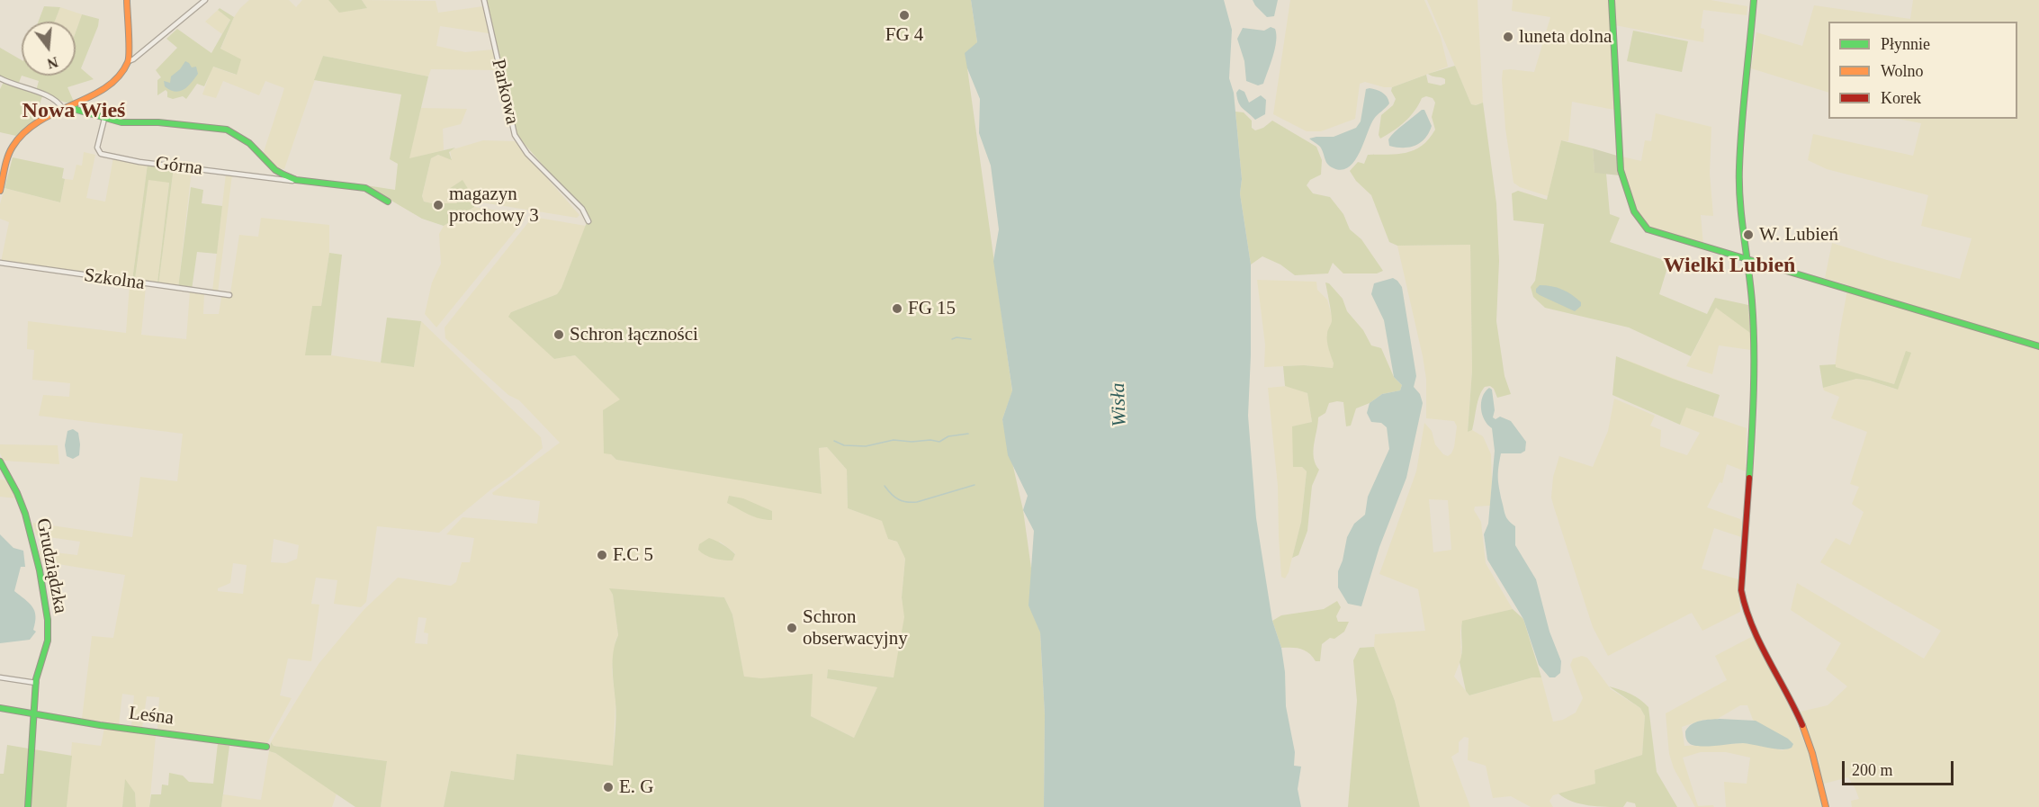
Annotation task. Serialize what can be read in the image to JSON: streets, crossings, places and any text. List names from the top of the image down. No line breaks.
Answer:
{"streets":{"street":["Parkowa","Górna","Szkolna","Grudziądzka","Leśna"]},"crossings":[["Grudziądzka","Leśna"]],"districts":["Nowa Wieś","Wielki Lubień"],"water":["Wisła"],"places":["FG 4","luneta dolna","magazyn prochowy 3","W. Lubień","FG 15","Schron łączności","F.C 5","Schron obserwacyjny","E. G"],"legend":["Płynnie","Wolno","Korek"],"scale_bar":"200 m","north":"bottom"}
